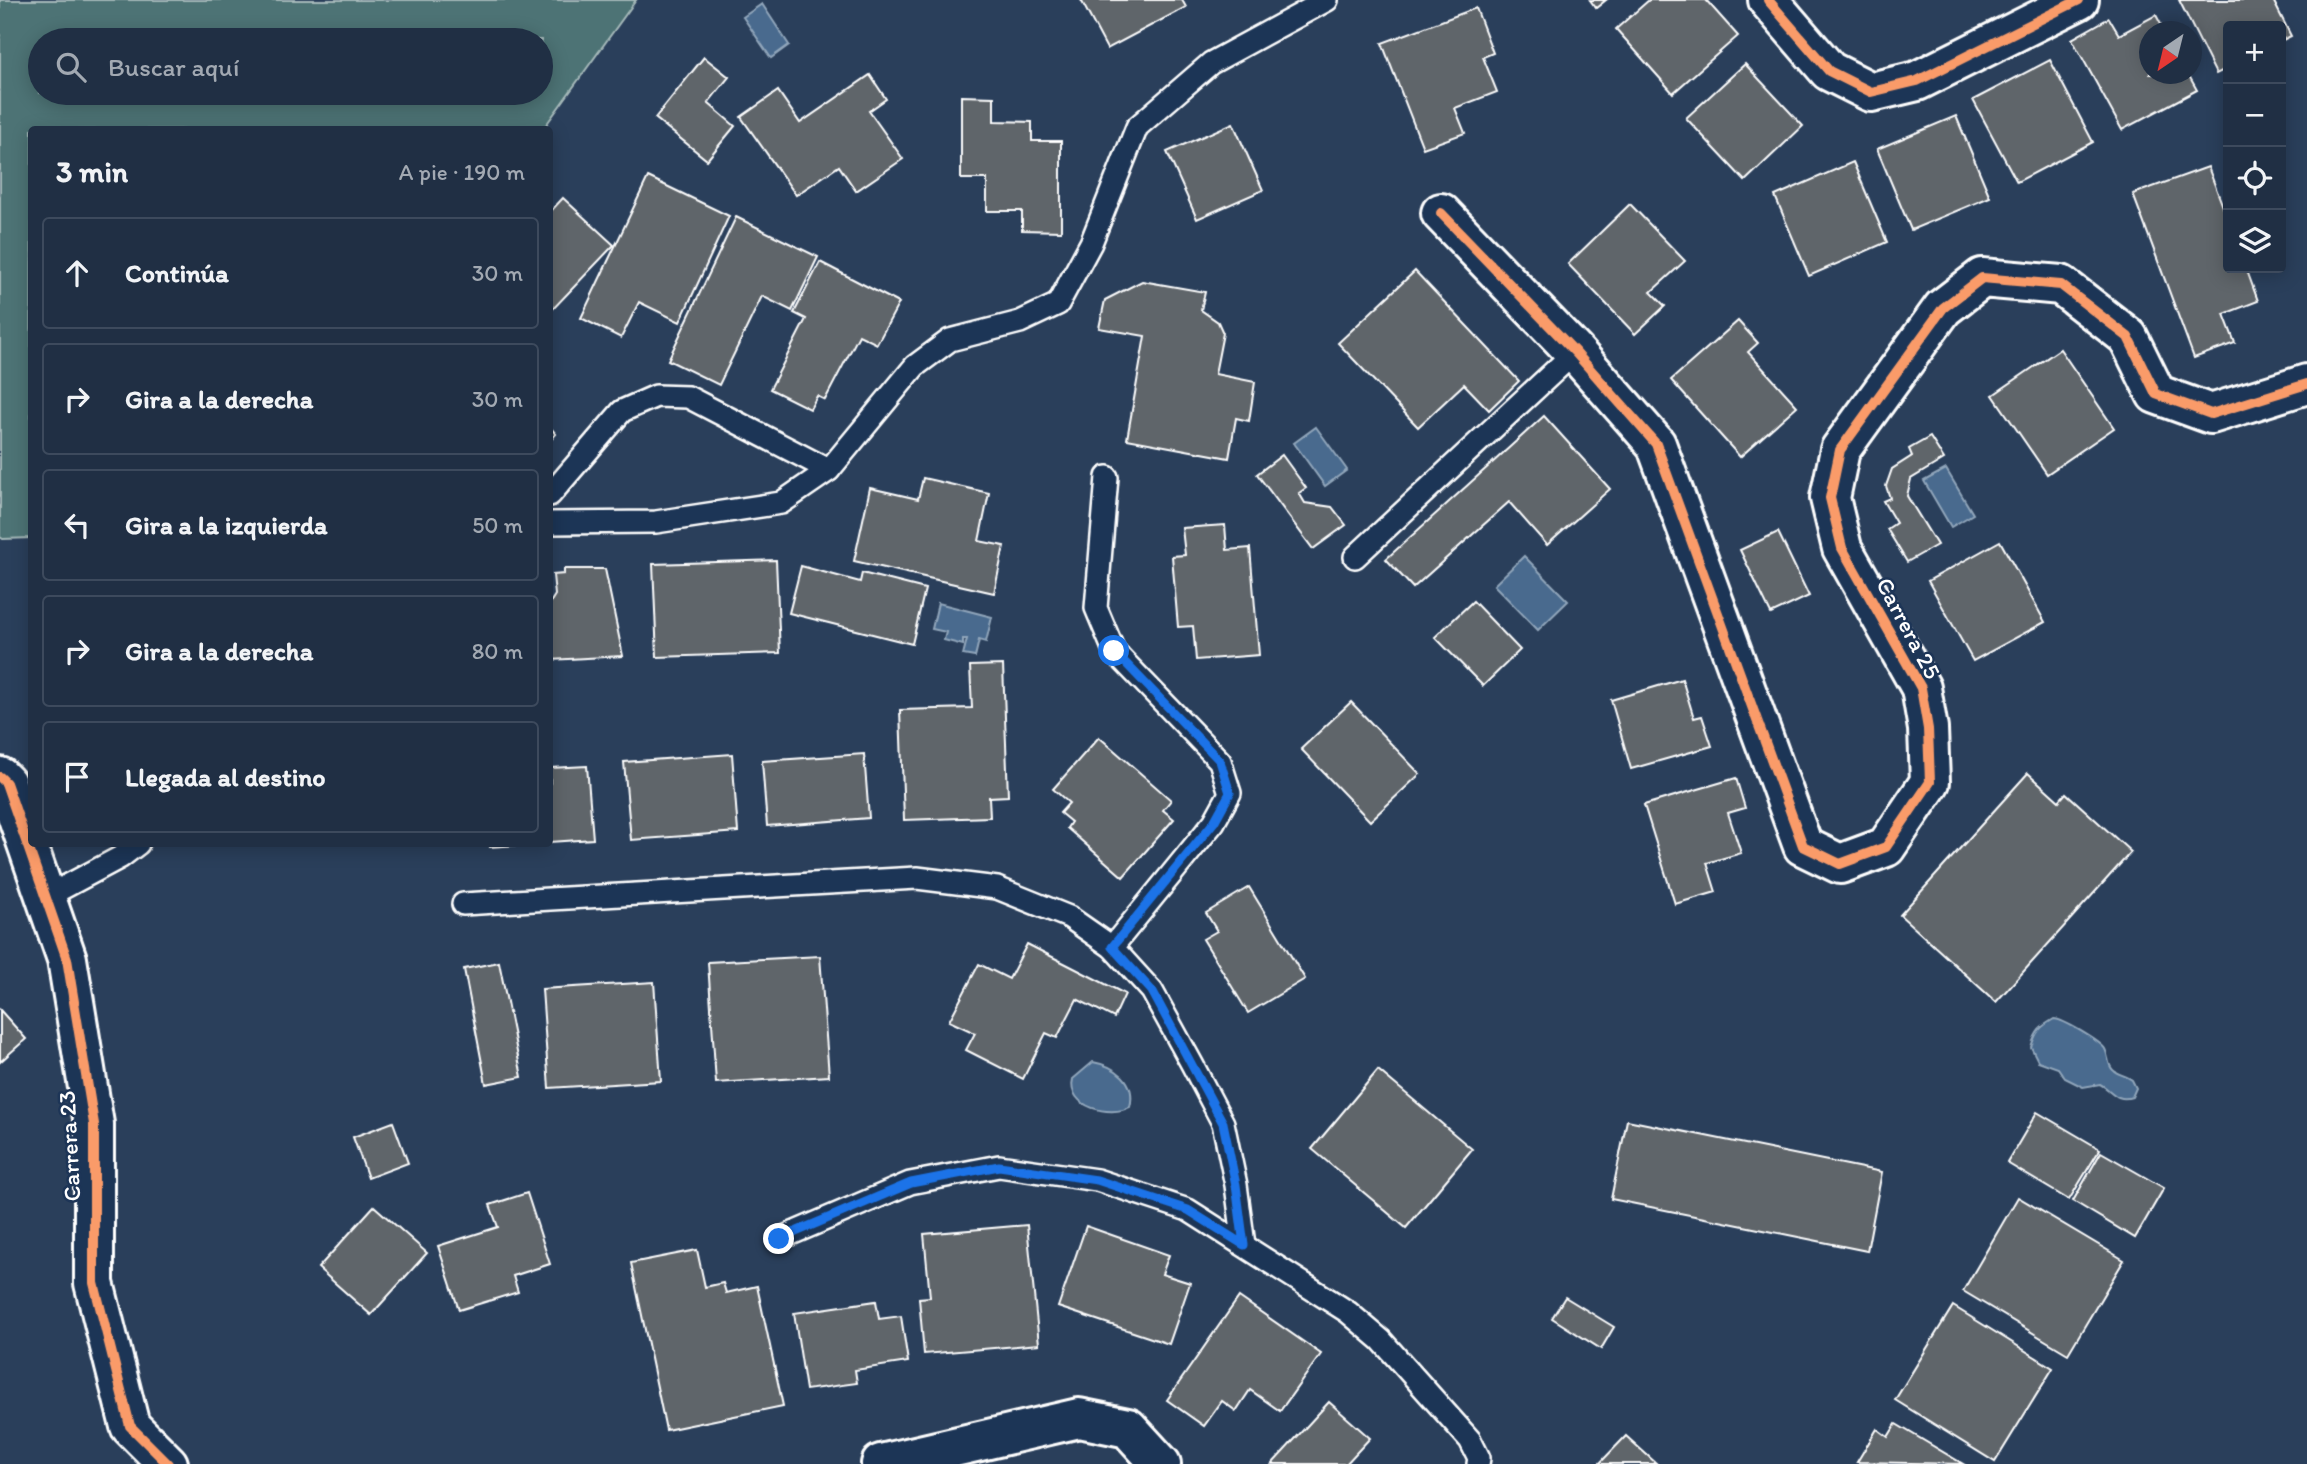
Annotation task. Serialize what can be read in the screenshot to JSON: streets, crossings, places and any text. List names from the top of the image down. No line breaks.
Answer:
{"streets":{"street":["Carrera 25","Carrera 23"]},"north":"bottom left","page":{"map_buttons":["+","−"],"search":"Buscar aquí","heading":["3 min","A pie · 190 m"],"list":[["Continúa","30 m"],["Gira a la derecha","30 m"],["Gira a la izquierda","50 m"],["Gira a la derecha","80 m"],"Llegada al destino"]}}
